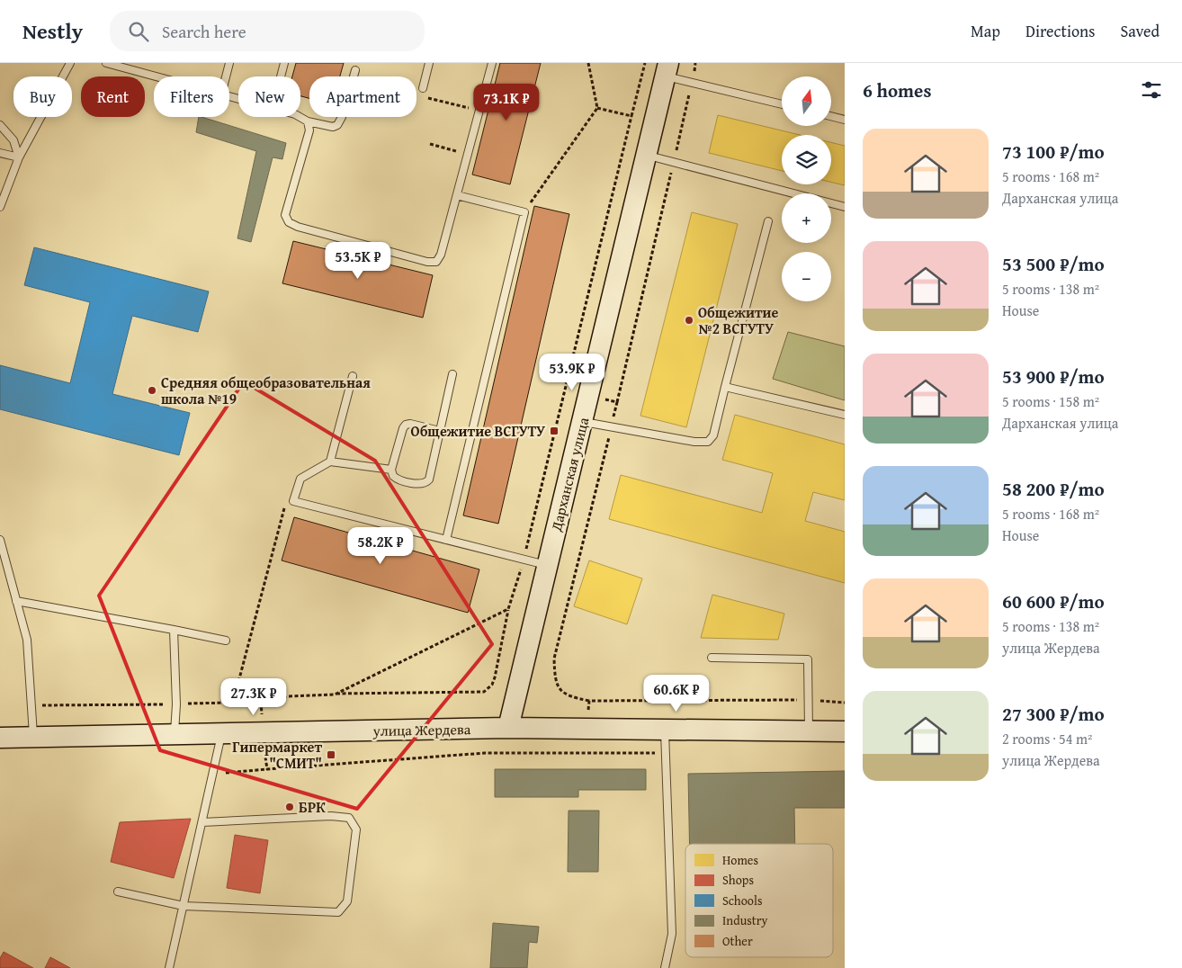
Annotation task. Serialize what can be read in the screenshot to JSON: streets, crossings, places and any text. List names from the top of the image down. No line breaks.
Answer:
{"streets":{"main road":["Дарханская улица","улица Жердева"]},"crossings":[["Дарханская улица","улица Жердева"]],"places":{"other":["Общежитие №2 ВСГУТУ","Средняя общеобразовательная школа №19","БРК"],"transit":["Общежитие ВСГУТУ","Гипермаркет \"СМИТ\""]},"legend":["Homes","Shops","Schools","Industry","Other"],"north":"top","page":{"header":"Nestly","search":"Search here","nav":["Map","Directions","Saved"],"heading":"6 homes","map_buttons":["+","−"],"chip":["Buy","Rent","Filters","New","Apartment"],"price":["73.1K ₽","53.5K ₽","53.9K ₽","58.2K ₽","60.6K ₽","27.3K ₽"],"list":[{"name":"73 100 ₽/mo","note":"5 rooms · 168 m² · Дарханская улица"},{"name":"53 500 ₽/mo","note":"5 rooms · 138 m² · House"},{"name":"53 900 ₽/mo","note":"5 rooms · 158 m² · Дарханская улица"},{"name":"58 200 ₽/mo","note":"5 rooms · 168 m² · House"},{"name":"60 600 ₽/mo","note":"5 rooms · 138 m² · улица Жердева"},{"name":"27 300 ₽/mo","note":"2 rooms · 54 m² · улица Жердева"}]}}
